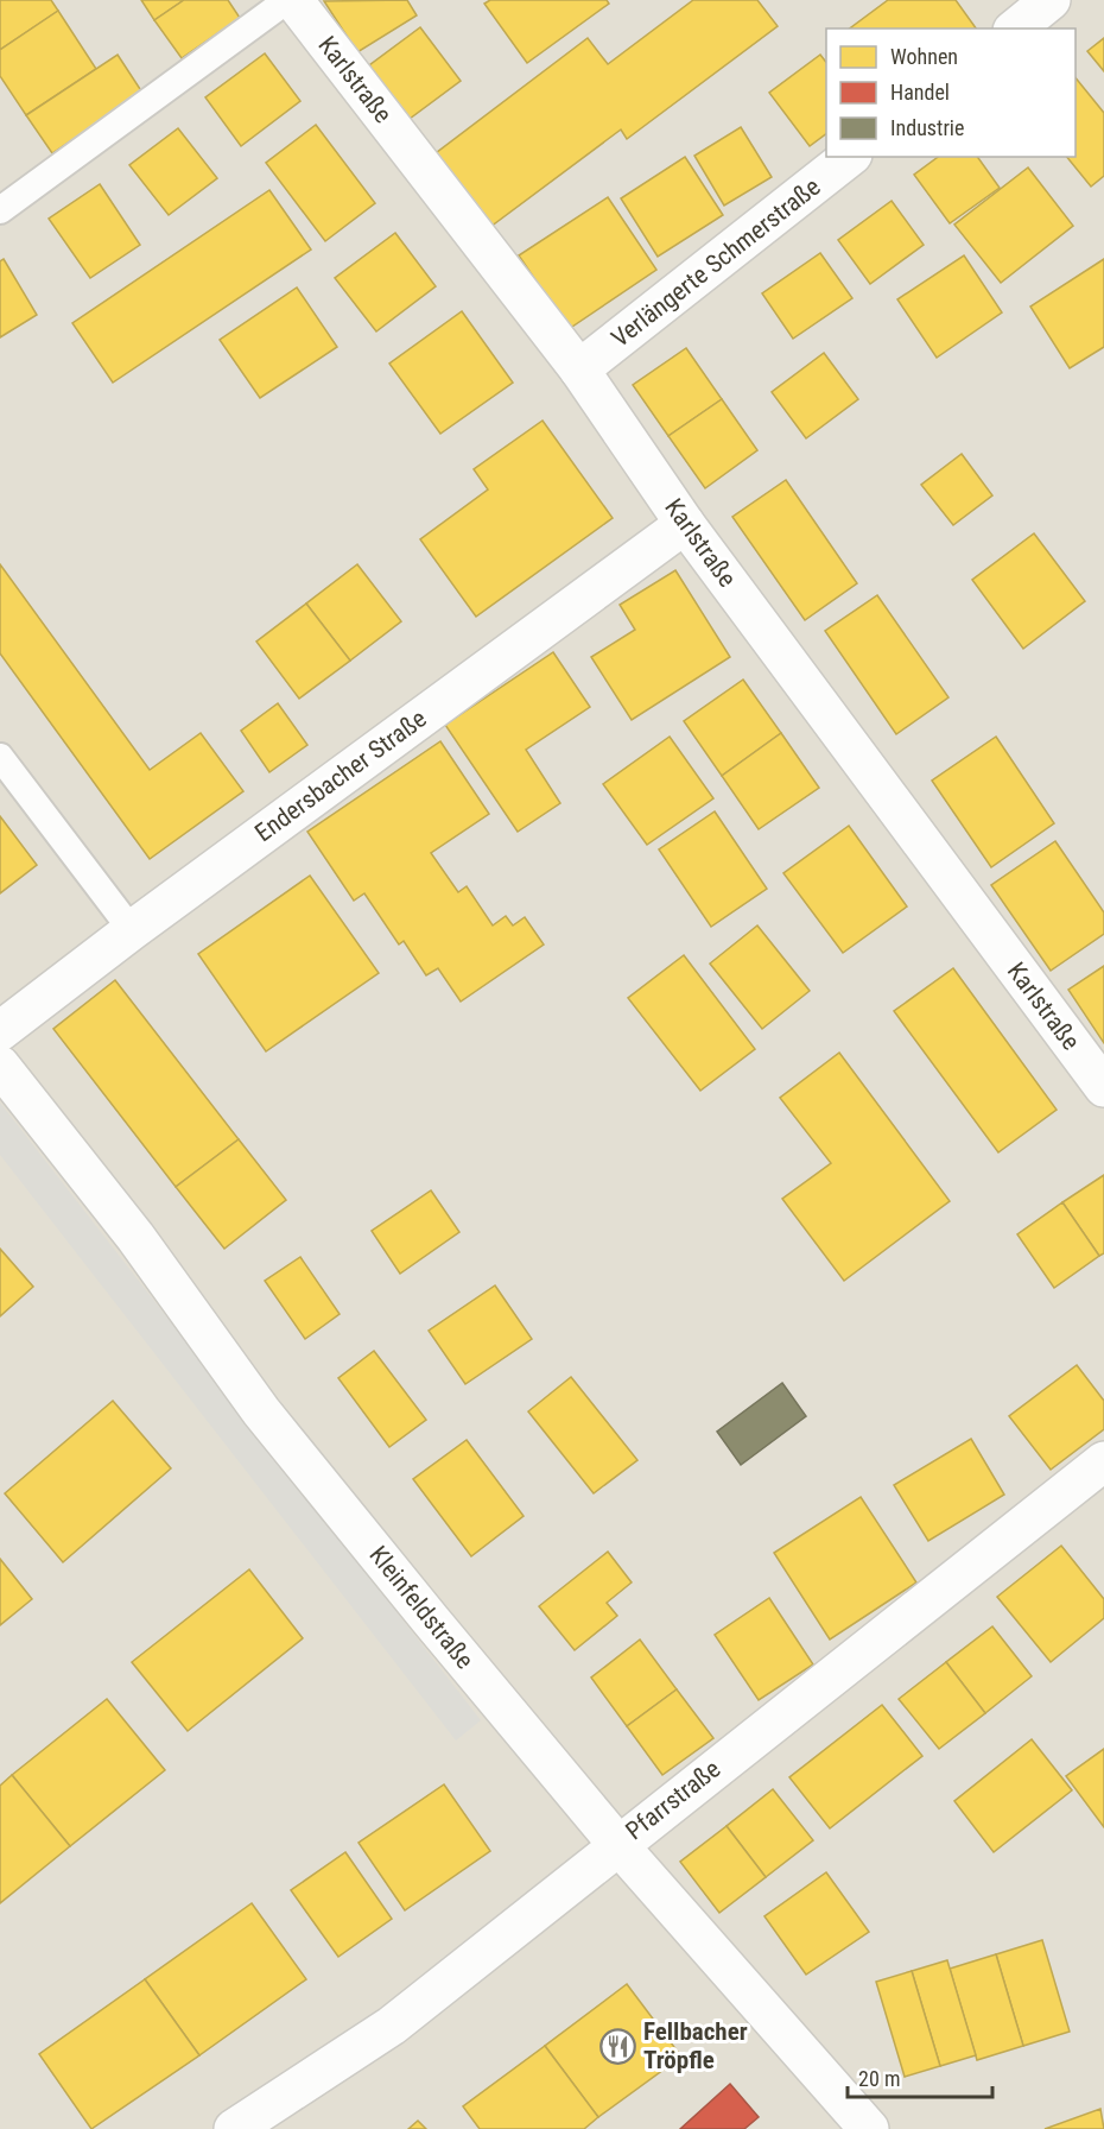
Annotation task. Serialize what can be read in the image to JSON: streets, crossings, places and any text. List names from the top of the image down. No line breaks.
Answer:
{"streets":{"street":["Karlstraße","Verlängerte Schmerstraße","Endersbacher Straße","Kleinfeldstraße","Pfarrstraße"]},"crossings":[["Karlstraße","Verlängerte Schmerstraße"],["Karlstraße","Endersbacher Straße"],["Kleinfeldstraße","Pfarrstraße"]],"places":{"restaurant":["Fellbacher Tröpfle"]},"legend":["Wohnen","Handel","Industrie"],"scale_bar":"20 m"}
